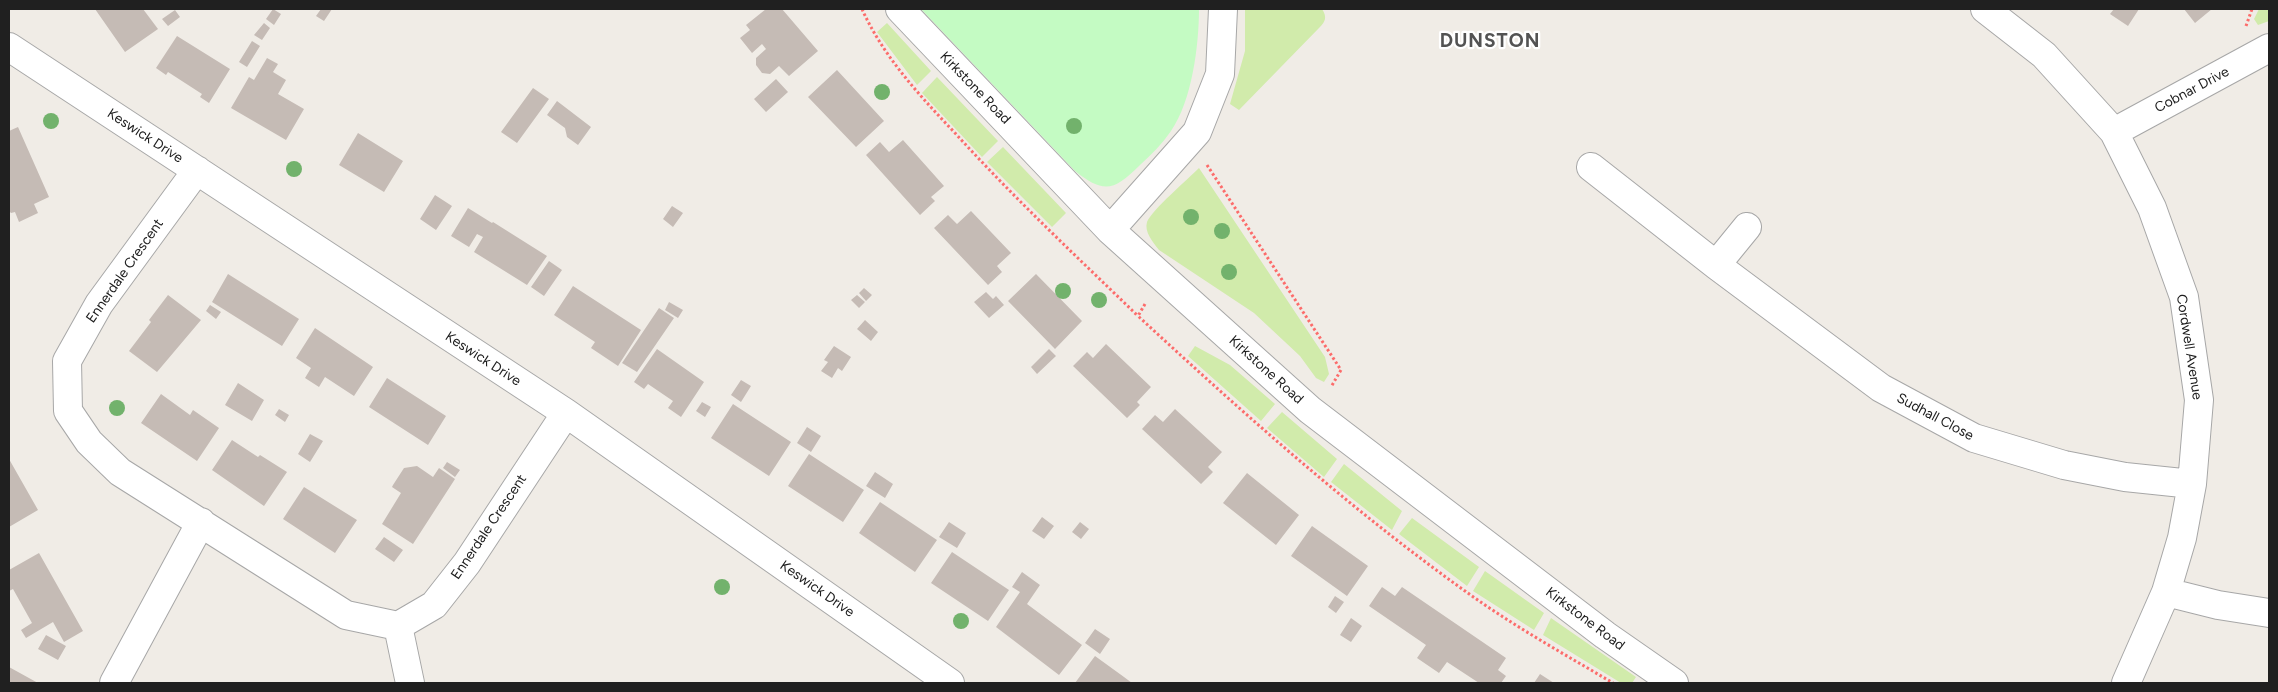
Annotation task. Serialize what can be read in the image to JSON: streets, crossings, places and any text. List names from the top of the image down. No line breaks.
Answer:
{"streets":{"street":["Kirkstone Road","Cobnar Drive","Keswick Drive","Ennerdale Crescent","Cordwell Avenue","Sudhall Close"]},"crossings":[["Cobnar Drive","Cordwell Avenue"],["Keswick Drive","Ennerdale Crescent"],["Cordwell Avenue","Sudhall Close"]],"districts":["DUNSTON"]}
